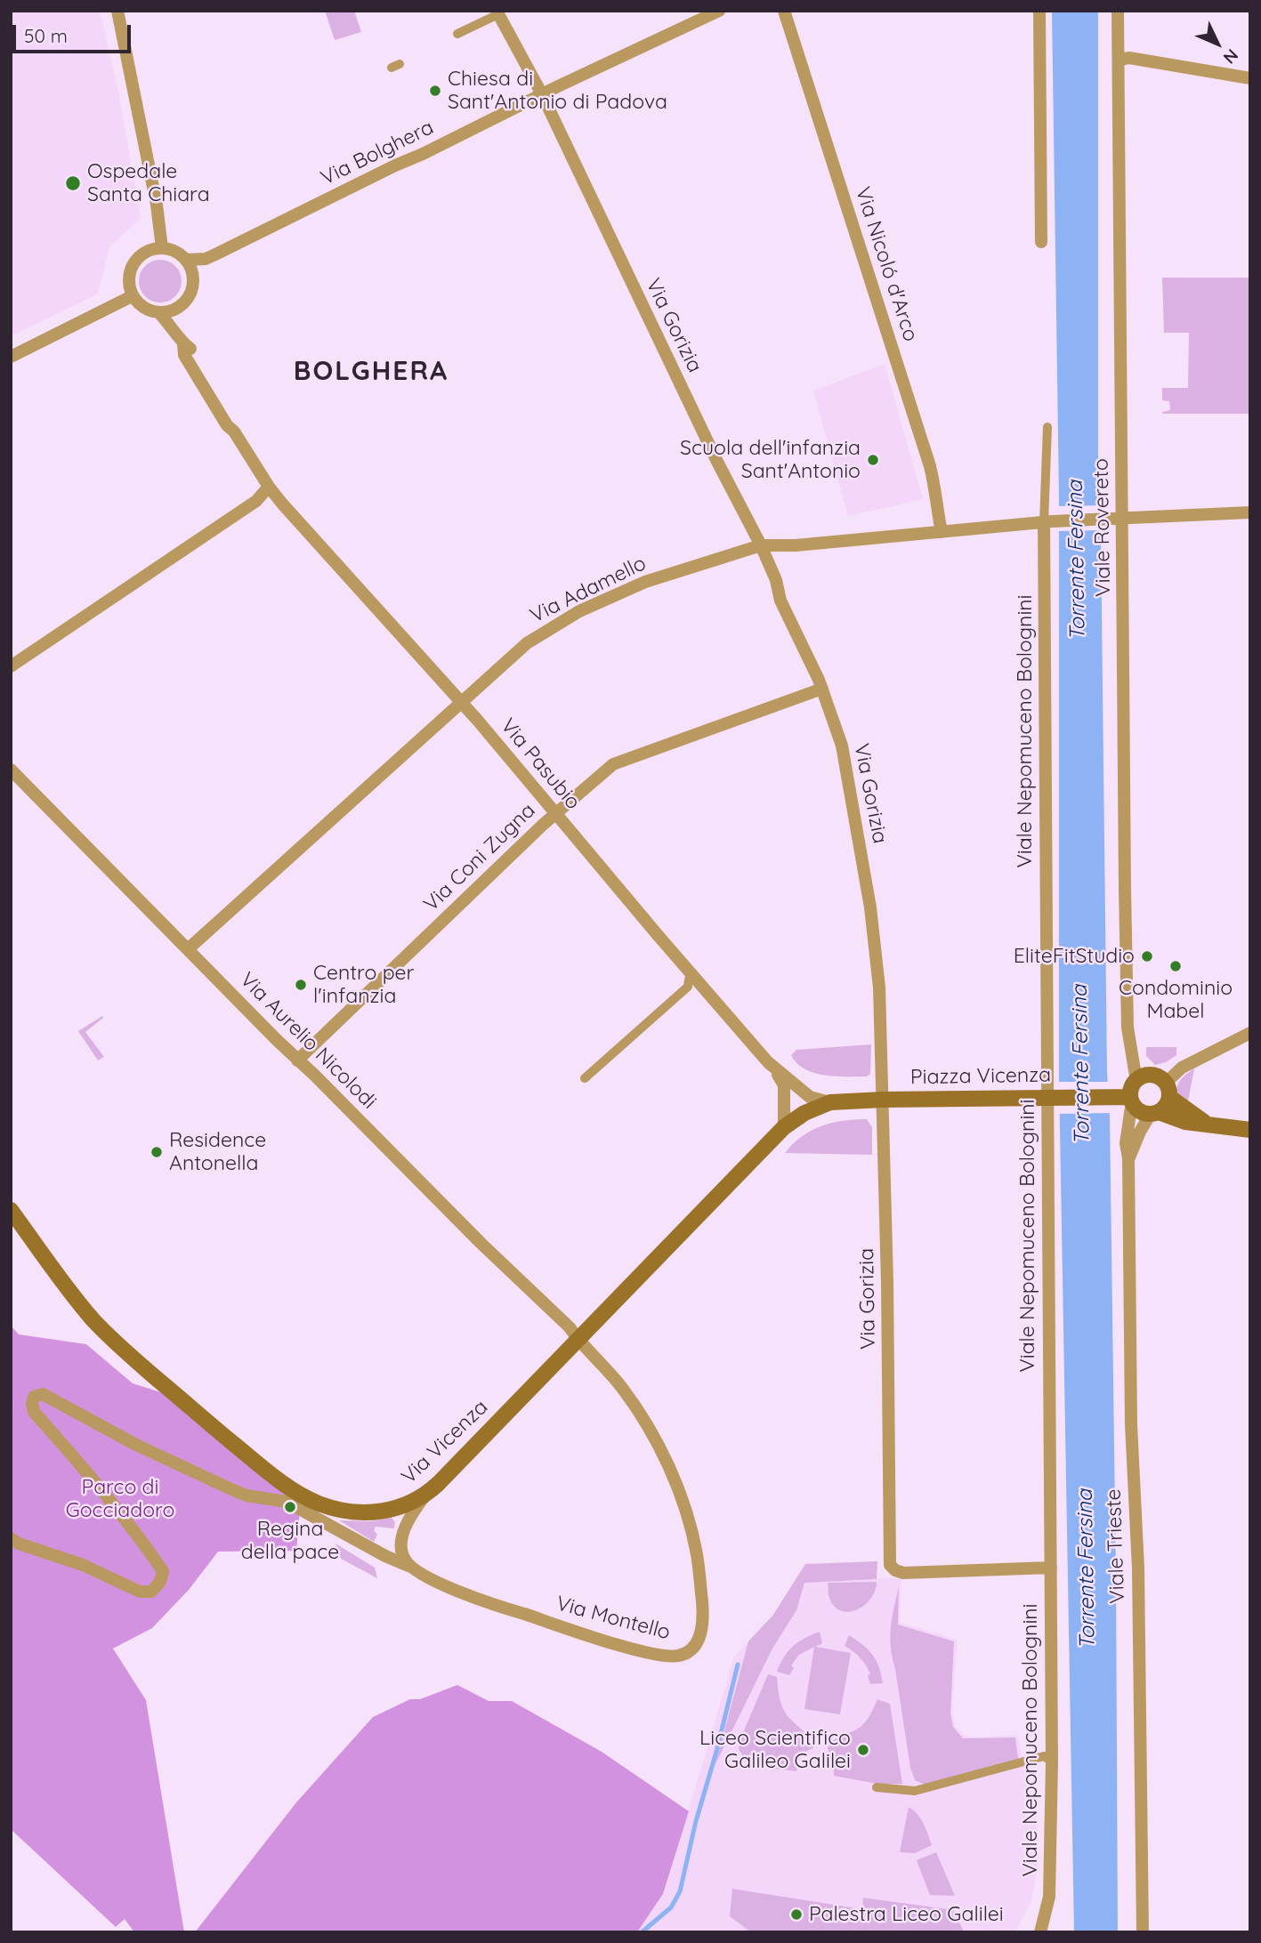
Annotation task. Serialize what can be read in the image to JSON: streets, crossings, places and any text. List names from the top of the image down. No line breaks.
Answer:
{"streets":{"main road":["Piazza Vicenza","Via Vicenza"],"street":["Via Bolghera","Via Nicoló d'Arco","Via Gorizia","Viale Rovereto","Via Adamello","Viale Nepomuceno Bolognini","Via Pasubio","Via Coni Zugna","Via Aurelio Nicolodi","Viale Trieste","Via Montello"]},"crossings":[["Via Bolghera","Via Gorizia"],["Via Bolghera","Via Pasubio"],["Via Nicoló d'Arco","Via Adamello"],["Via Gorizia","Via Adamello"],["Via Gorizia","Viale Nepomuceno Bolognini"],["Via Gorizia","Via Coni Zugna"],["Via Gorizia","Piazza Vicenza"],["Viale Rovereto","Via Adamello"],["Viale Rovereto","Piazza Vicenza"],["Viale Rovereto","Viale Trieste"],["Via Adamello","Viale Nepomuceno Bolognini"],["Via Adamello","Via Pasubio"],["Via Adamello","Via Aurelio Nicolodi"],["Viale Nepomuceno Bolognini","Piazza Vicenza"],["Via Pasubio","Via Coni Zugna"],["Via Pasubio","Piazza Vicenza"],["Via Pasubio","Via Vicenza"],["Via Coni Zugna","Via Aurelio Nicolodi"],["Via Aurelio Nicolodi","Via Vicenza"],["Via Aurelio Nicolodi","Via Montello"],["Piazza Vicenza","Via Vicenza"],["Piazza Vicenza","Viale Trieste"],["Via Vicenza","Via Montello"]],"districts":["BOLGHERA"],"water":["Torrente Fersina"],"parks":["Parco di Gocciadoro"],"places":["Chiesa di Sant'Antonio di Padova","Ospedale Santa Chiara","Scuola dell'infanzia Sant'Antonio","EliteFitStudio","Condominio Mabel","Centro per l'infanzia","Residence Antonella","Regina della pace","Liceo Scientifico Galileo Galilei","Palestra Liceo Galilei"],"scale_bar":"50 m","north":"bottom right"}
